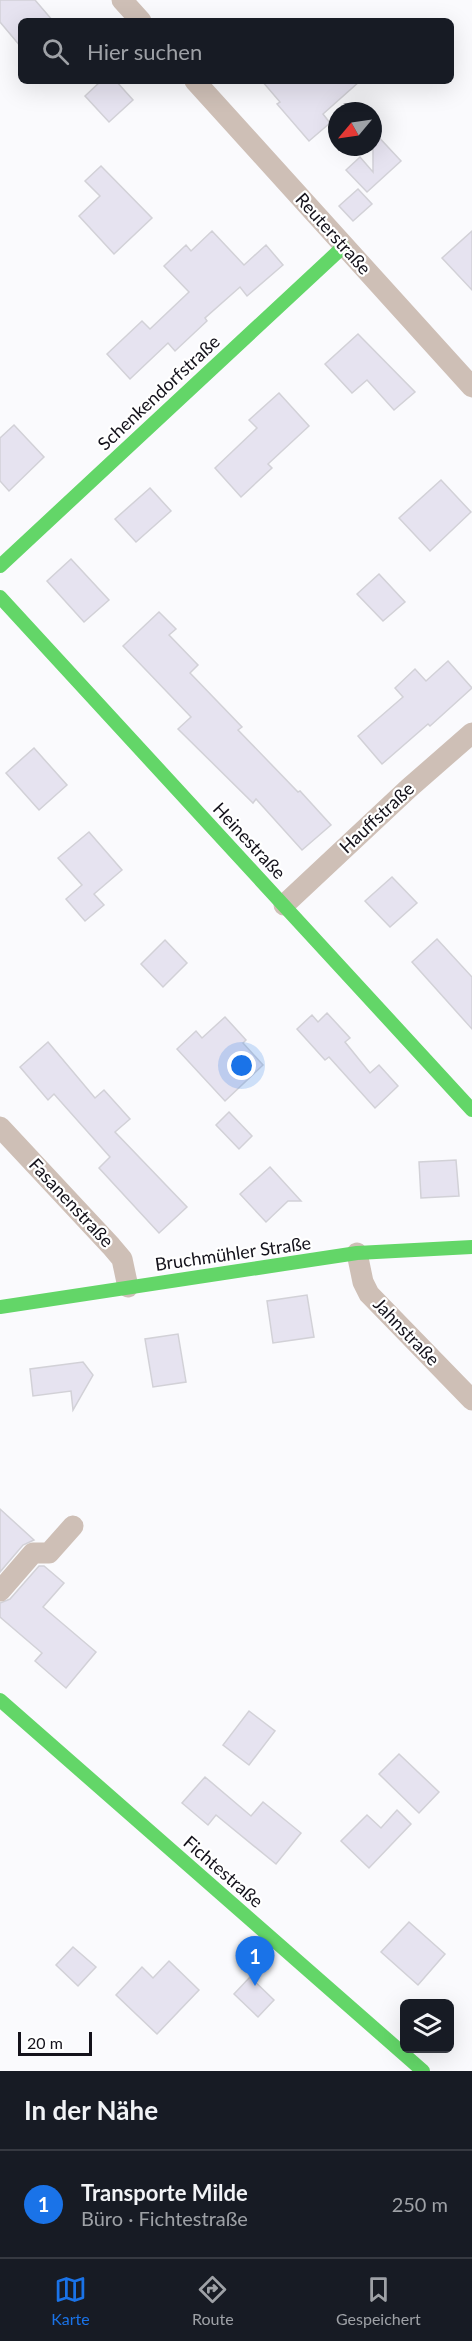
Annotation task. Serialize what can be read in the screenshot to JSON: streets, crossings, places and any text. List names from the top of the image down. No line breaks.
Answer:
{"streets":{"street":["Reuterstraße","Schenkendorfstraße","Hauffstraße","Heinestraße","Fasanenstraße","Bruchmühler Straße","Jahnstraße","Fichtestraße"]},"crossings":[["Reuterstraße","Schenkendorfstraße"],["Hauffstraße","Heinestraße"],["Fasanenstraße","Bruchmühler Straße"],["Bruchmühler Straße","Jahnstraße"]],"scale_bar":"20 m","north":"bottom left","page":{"search":"Hier suchen","pins":"1","scale":"20 m","heading":"In der Nähe","list":[{"mark":"1","name":"Transporte Milde","note":"Büro · Fichtestraße","value":"250 m"}],"nav":["Karte","Route","Gespeichert"]}}
